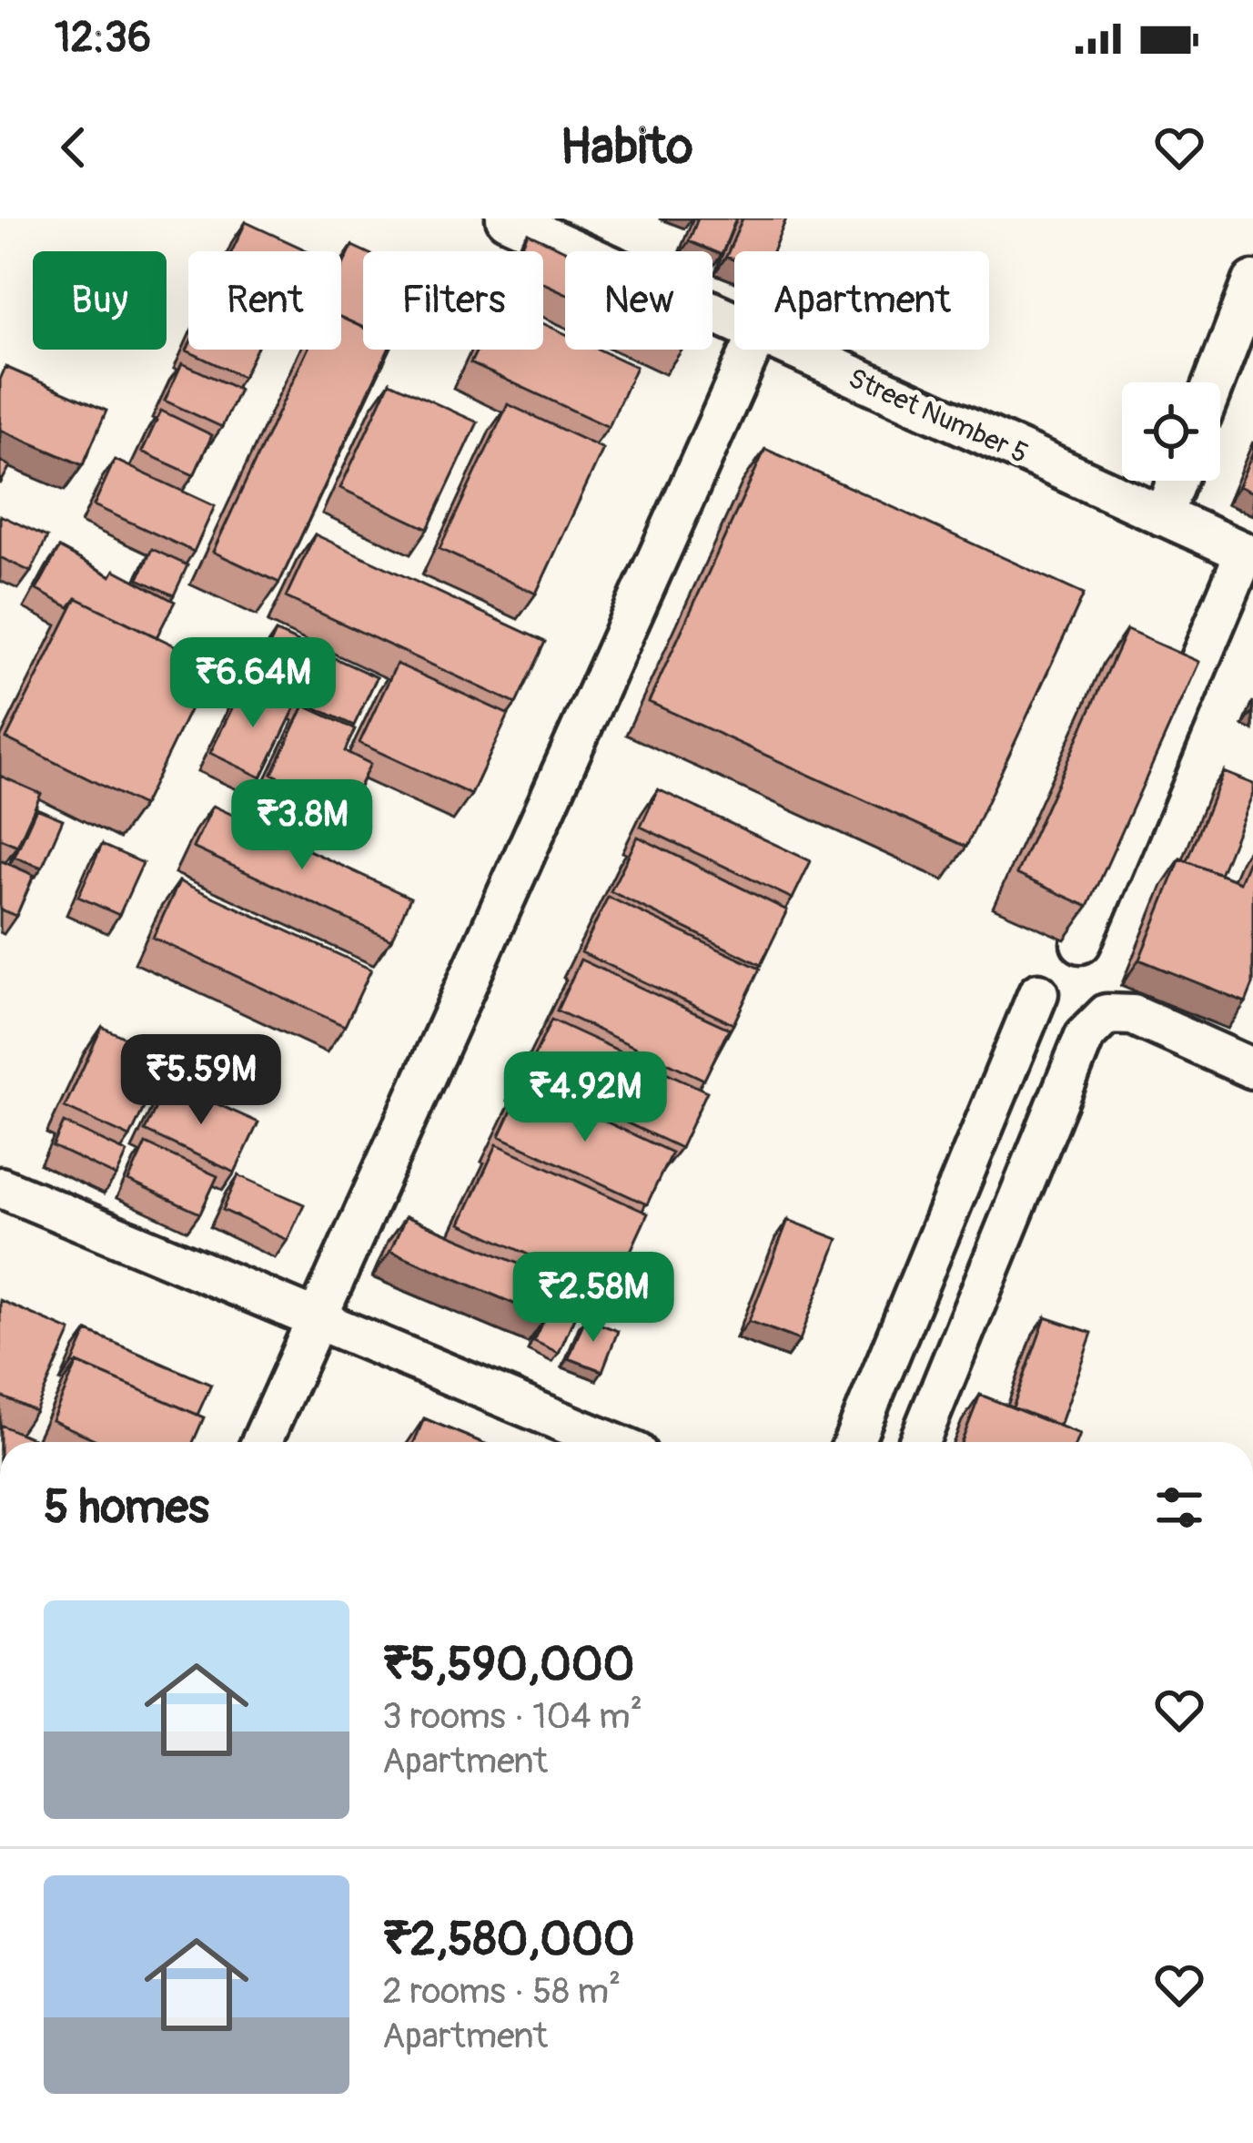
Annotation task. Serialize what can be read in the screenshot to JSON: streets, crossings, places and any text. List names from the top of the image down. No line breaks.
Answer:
{"streets":{"street":["Street Number 5"]},"page":{"status":"12:36","header":"Habito","chip":["Buy","Rent","Filters","New","Apartment"],"price":["₹6.64M","₹3.8M","₹5.59M","₹4.92M","₹2.58M"],"heading":"5 homes","list":[{"name":"₹5,590,000","note":"3 rooms · 104 m² · Apartment"},{"name":"₹2,580,000","note":"2 rooms · 58 m² · Apartment"}]}}
